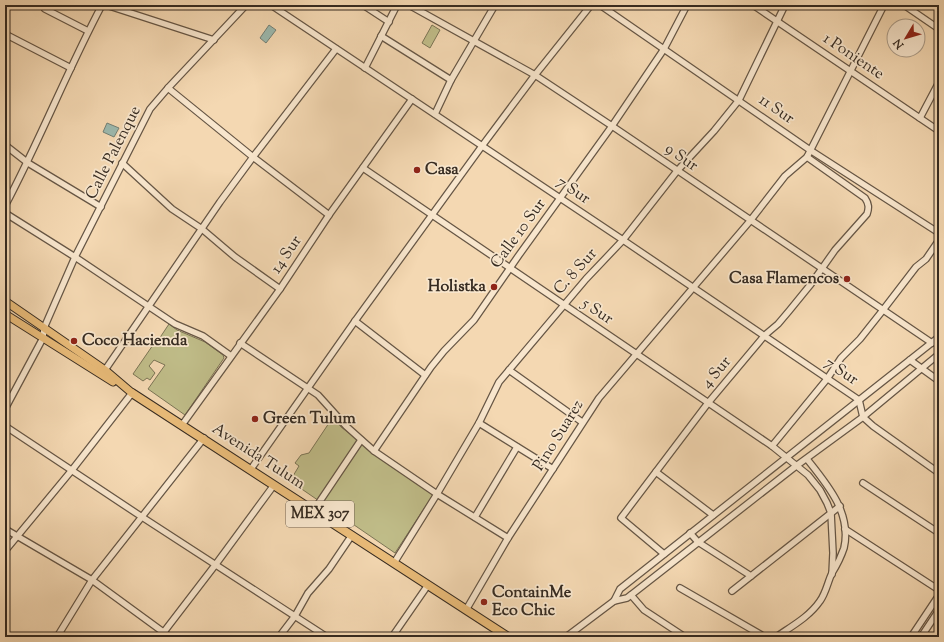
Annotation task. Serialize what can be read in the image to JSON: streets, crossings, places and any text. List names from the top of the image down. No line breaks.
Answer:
{"streets":{"highway":["Avenida Tulum","MEX 307"],"street":["1 Poniente","11 Sur","Calle Palenque","9 Sur","7 Sur","Calle 10 Sur","14 Sur","C. 8 Sur","5 Sur","4 Sur","Pino Suarez"]},"crossings":[["1 Poniente","C. 8 Sur"],["11 Sur","Calle 10 Sur"],["11 Sur","C. 8 Sur"],["Calle Palenque","Avenida Tulum"],["9 Sur","Calle 10 Sur"],["9 Sur","C. 8 Sur"],["9 Sur","4 Sur"],["9 Sur","Pino Suarez"],["7 Sur","Calle 10 Sur"],["7 Sur","14 Sur"],["7 Sur","C. 8 Sur"],["7 Sur","4 Sur"],["7 Sur","Pino Suarez"],["Calle 10 Sur","5 Sur"],["14 Sur","5 Sur"],["14 Sur","Avenida Tulum"],["C. 8 Sur","5 Sur"],["C. 8 Sur","Avenida Tulum"],["5 Sur","4 Sur"],["5 Sur","Pino Suarez"],["4 Sur","Pino Suarez"],["Pino Suarez","Avenida Tulum"]],"places":["Casa","Casa Flamencos","Holistka","Coco Hacienda","Green Tulum","ContainMe Eco Chic"],"north":"bottom left"}
